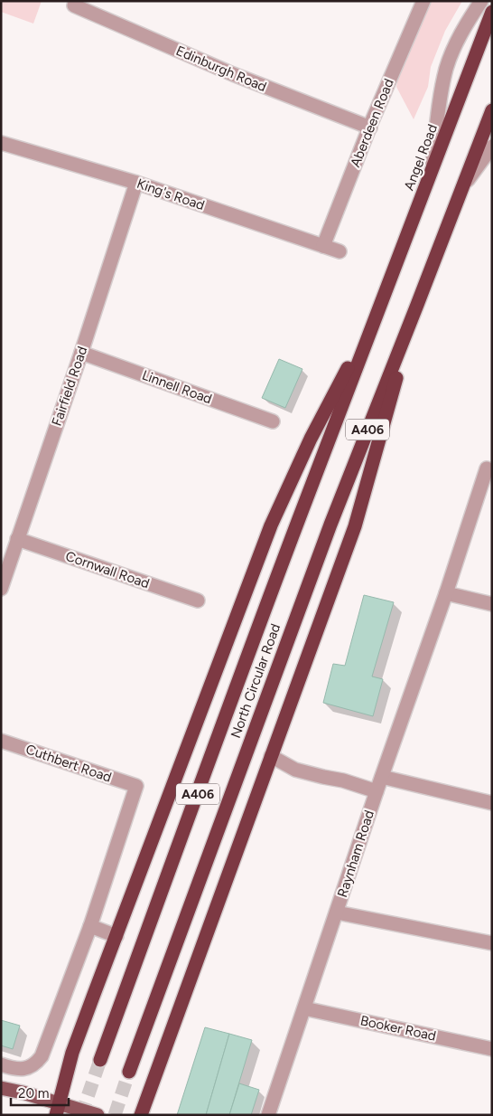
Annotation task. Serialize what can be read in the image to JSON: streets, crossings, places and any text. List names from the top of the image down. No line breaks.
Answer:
{"streets":{"highway":["Angel Road","A406","North Circular Road"],"street":["Edinburgh Road","Aberdeen Road","King's Road","Fairfield Road","Linnell Road","Cornwall Road","Cuthbert Road","Raynham Road","Booker Road"]},"crossings":[["Edinburgh Road","Aberdeen Road"],["Aberdeen Road","King's Road"],["Angel Road","A406"],["Angel Road","North Circular Road"],["King's Road","Fairfield Road"],["Fairfield Road","Linnell Road"],["Fairfield Road","Cornwall Road"],["A406","North Circular Road"],["Raynham Road","Booker Road"]],"scale_bar":"20 m"}
